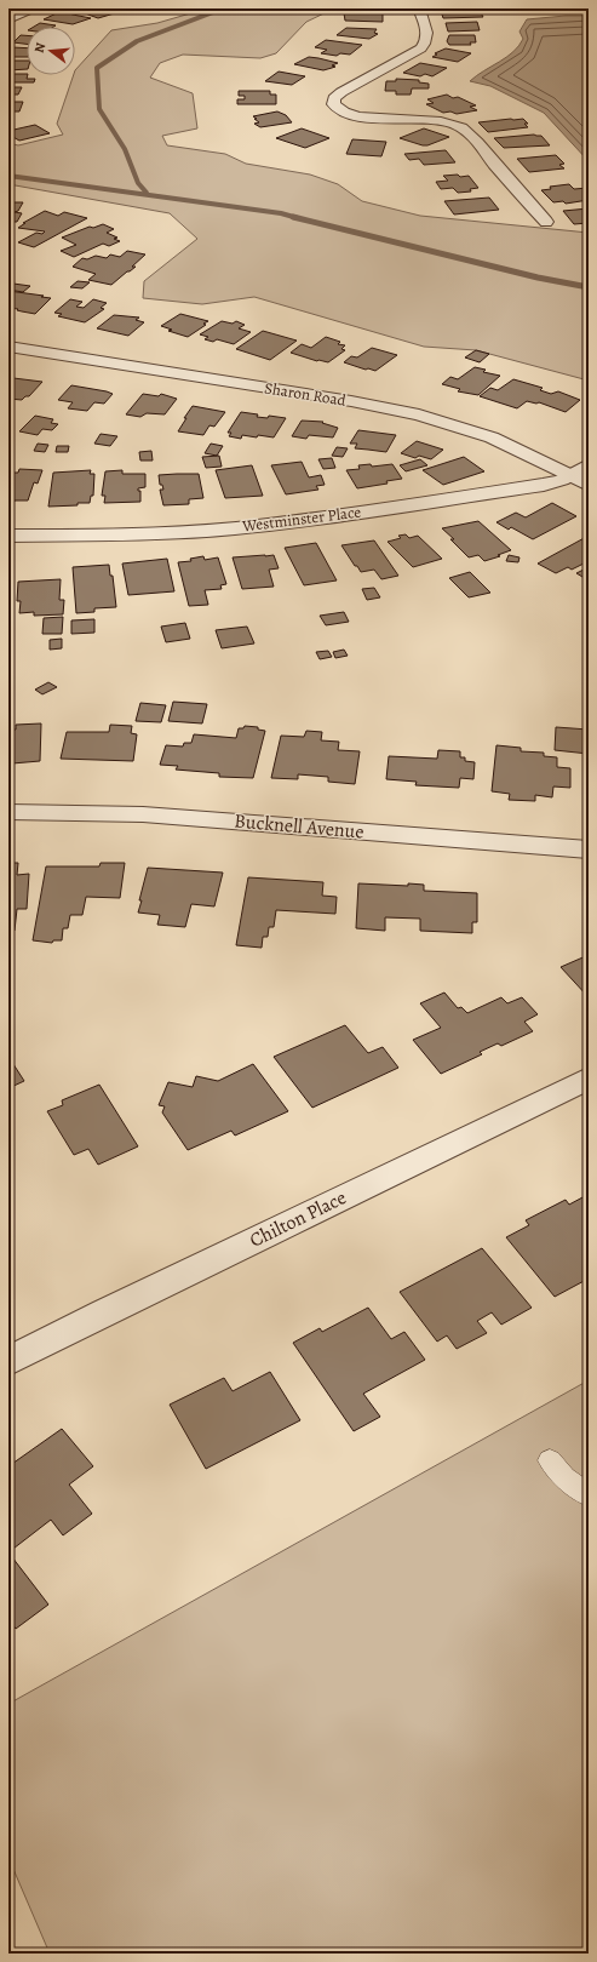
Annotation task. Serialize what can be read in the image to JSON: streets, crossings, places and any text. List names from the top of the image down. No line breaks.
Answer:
{"streets":{"street":["Sharon Road","Westminster Place","Bucknell Avenue","Chilton Place"]},"crossings":[["Sharon Road","Westminster Place"]],"north":"left"}
